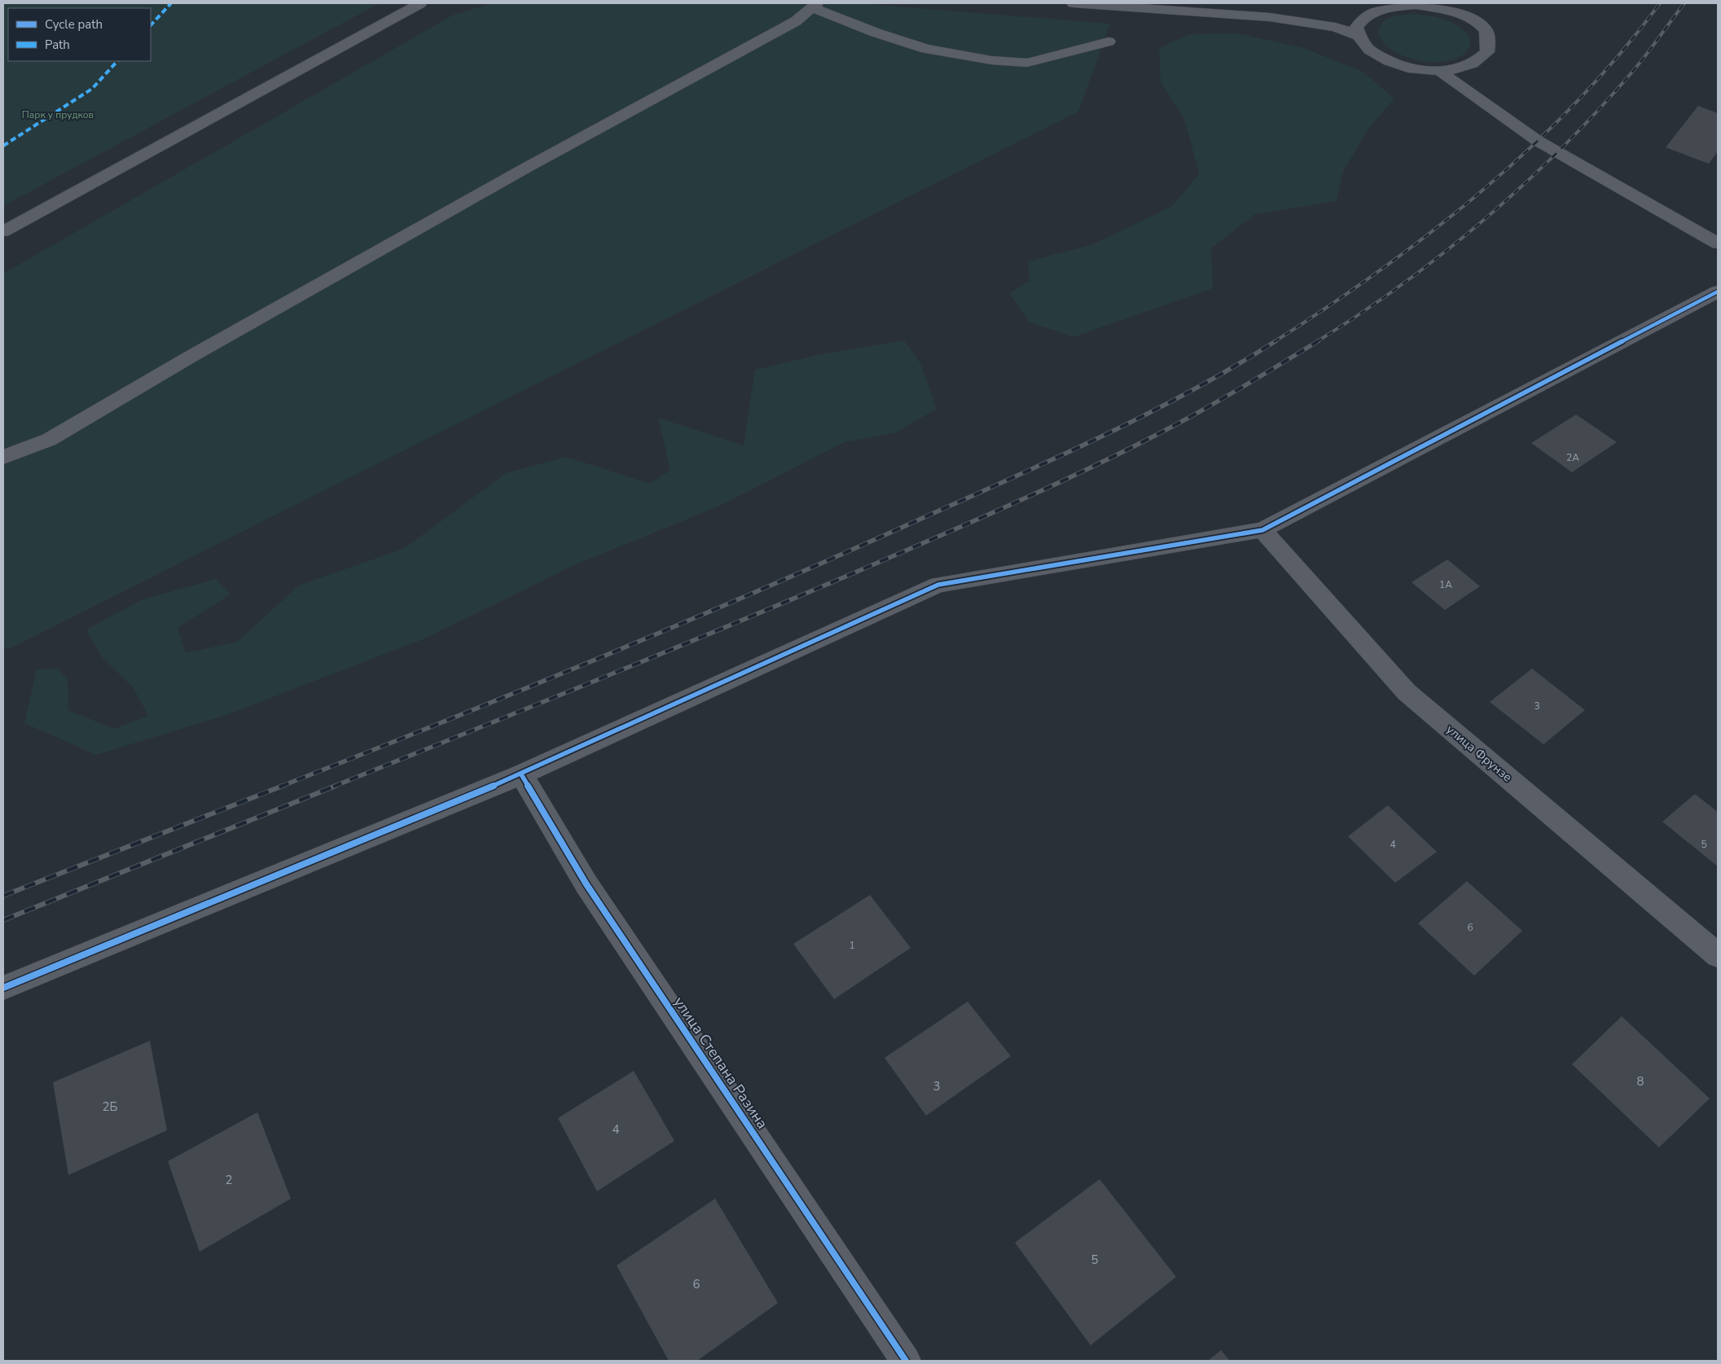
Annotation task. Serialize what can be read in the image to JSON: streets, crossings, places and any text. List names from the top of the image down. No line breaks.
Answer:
{"streets":{"street":["улица Фрунзе","улица Степана Разина"]},"parks":["Парк у прудков"],"house_numbers":["2А","1А","3","4","5","6","1","8","3","2Б","4","2","5","6"],"legend":["Cycle path","Path"]}
